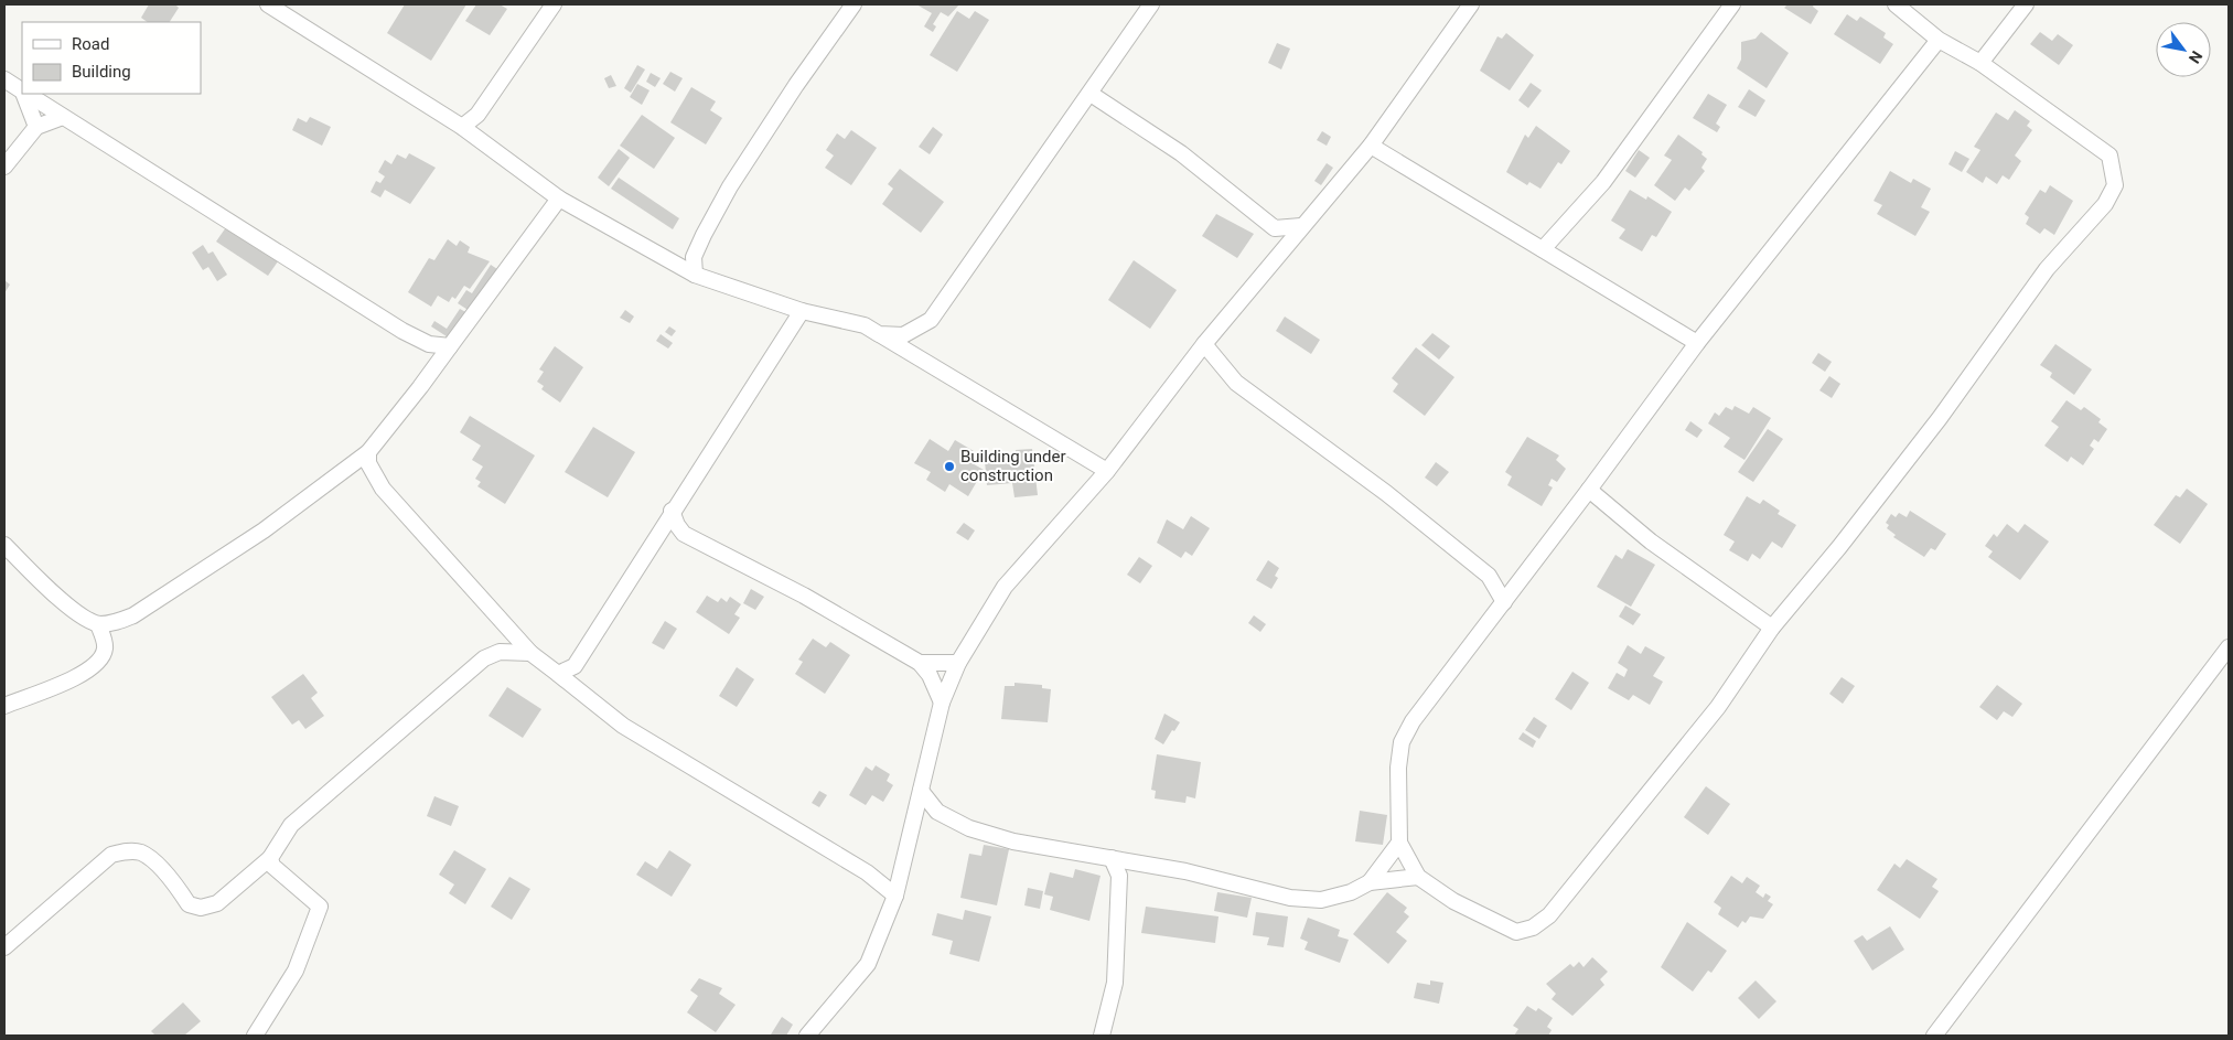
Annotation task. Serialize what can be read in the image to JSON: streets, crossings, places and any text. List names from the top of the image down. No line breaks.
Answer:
{"places":["Building under construction"],"legend":["Road","Building"],"north":"bottom right"}
